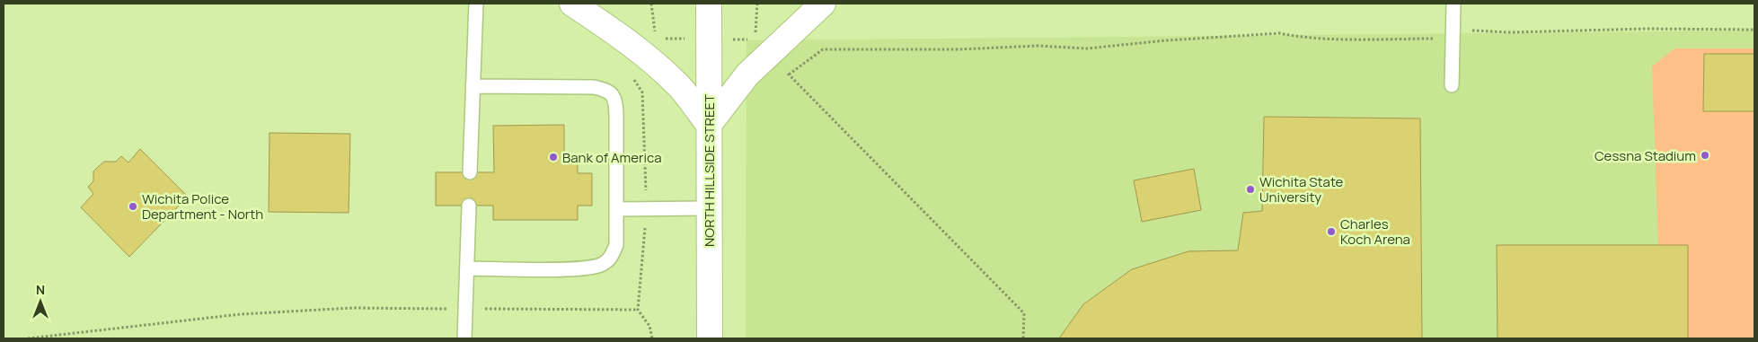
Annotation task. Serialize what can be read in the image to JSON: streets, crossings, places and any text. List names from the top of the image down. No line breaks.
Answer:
{"streets":{"main road":["NORTH HILLSIDE STREET"]},"places":["Cessna Stadium","Bank of America","Wichita State University","Wichita Police Department - North","Charles Koch Arena"],"north":"top"}
